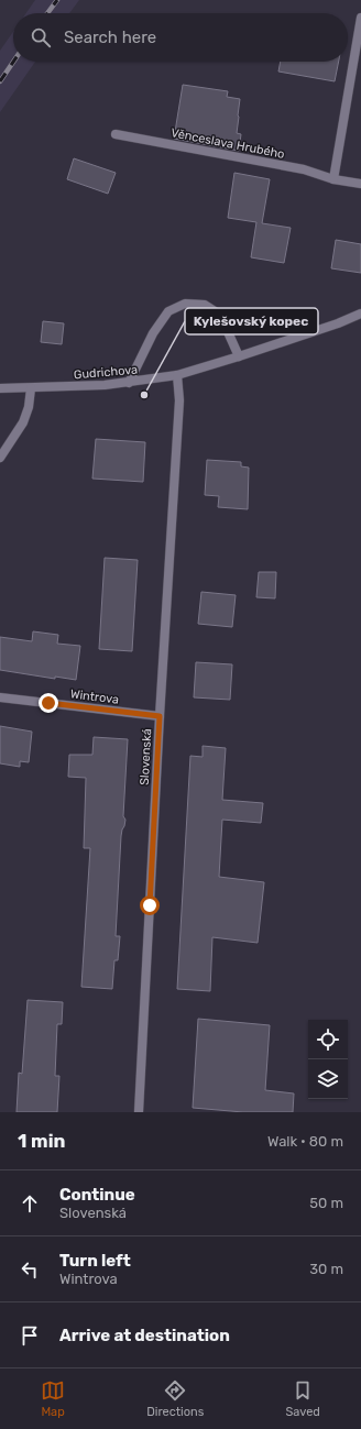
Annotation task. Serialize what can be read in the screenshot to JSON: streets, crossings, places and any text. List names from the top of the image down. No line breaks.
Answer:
{"streets":{"street":["Věnceslava Hrubého","Gudrichova","Wintrova","Slovenská"]},"crossings":[["Gudrichova","Slovenská"],["Wintrova","Slovenská"]],"places":["Kylešovský kopec"],"page":{"search":"Search here","heading":["1 min","Walk · 80 m"],"list":[["Continue","Slovenská","50 m"],["Turn left","Wintrova","30 m"],"Arrive at destination"],"nav":["Map","Directions","Saved"]}}
